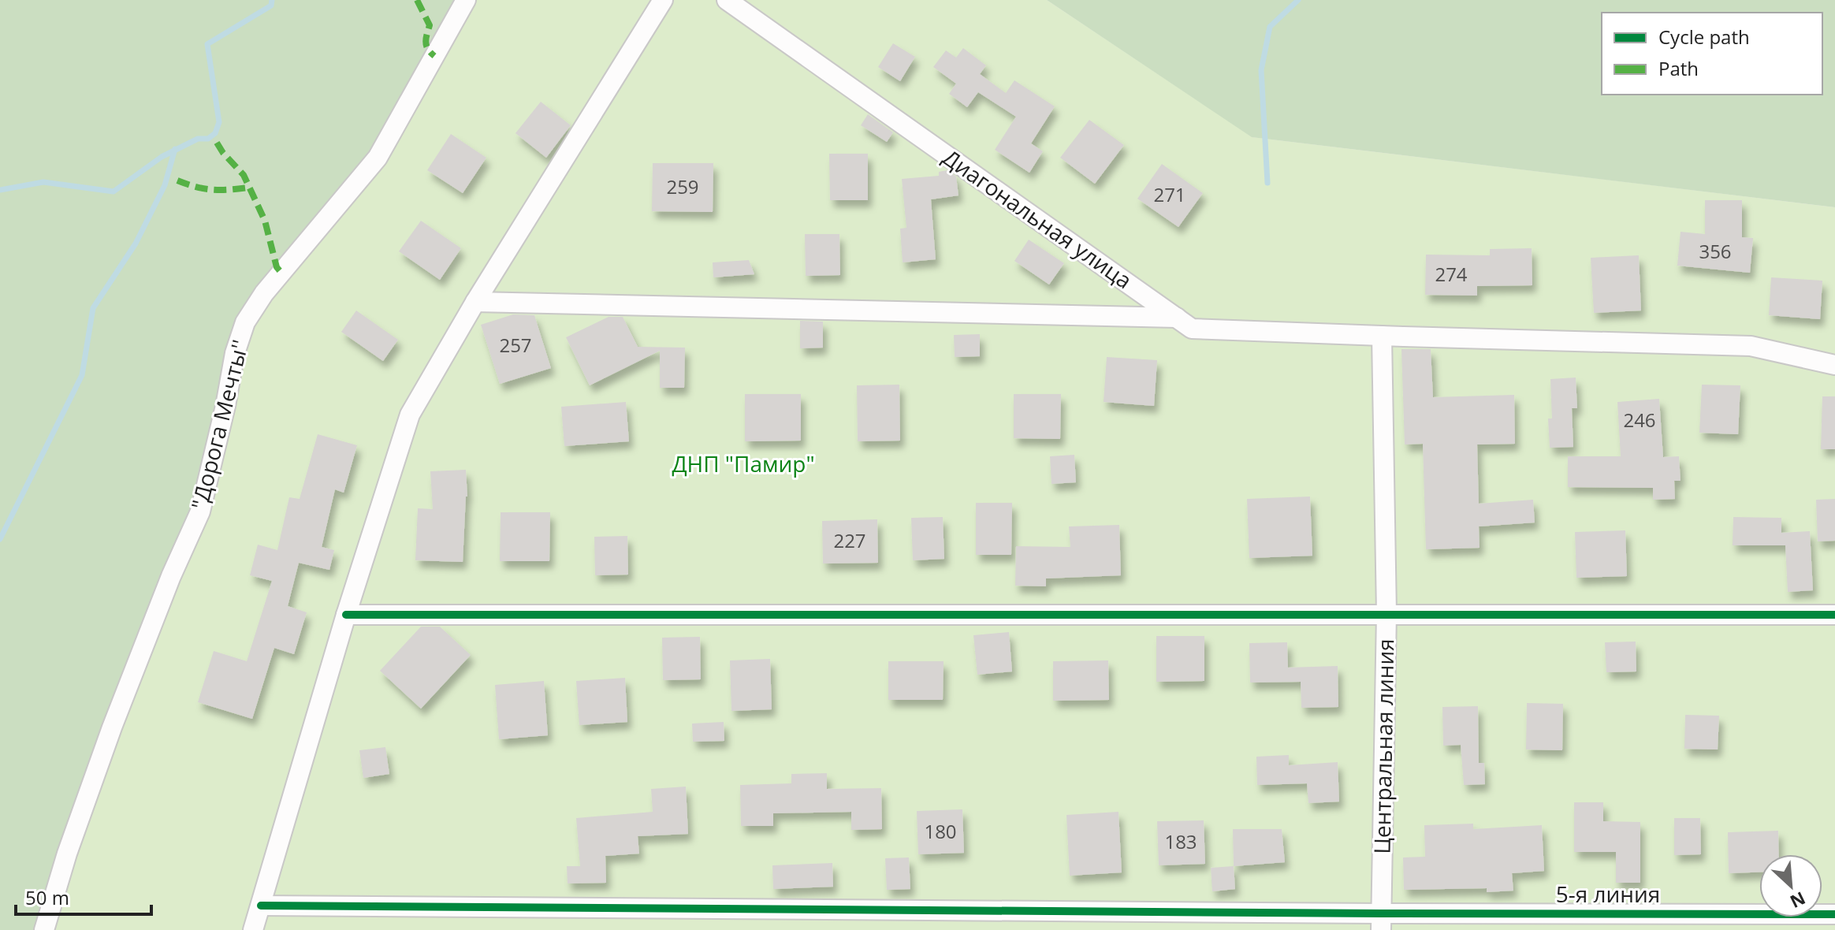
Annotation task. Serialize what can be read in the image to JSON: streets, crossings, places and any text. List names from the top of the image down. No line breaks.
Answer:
{"streets":{"street":["Диагональная улица","\"Дорога Мечты''","Центральная линия","5-я линия"]},"crossings":[["Диагональная улица","Центральная линия"],["Центральная линия","5-я линия"]],"parks":["ДНП \"Памир\""],"house_numbers":["259","271","356","274","257","246","227","180","183"],"legend":["Cycle path","Path"],"scale_bar":"50 m","north":"bottom right"}
